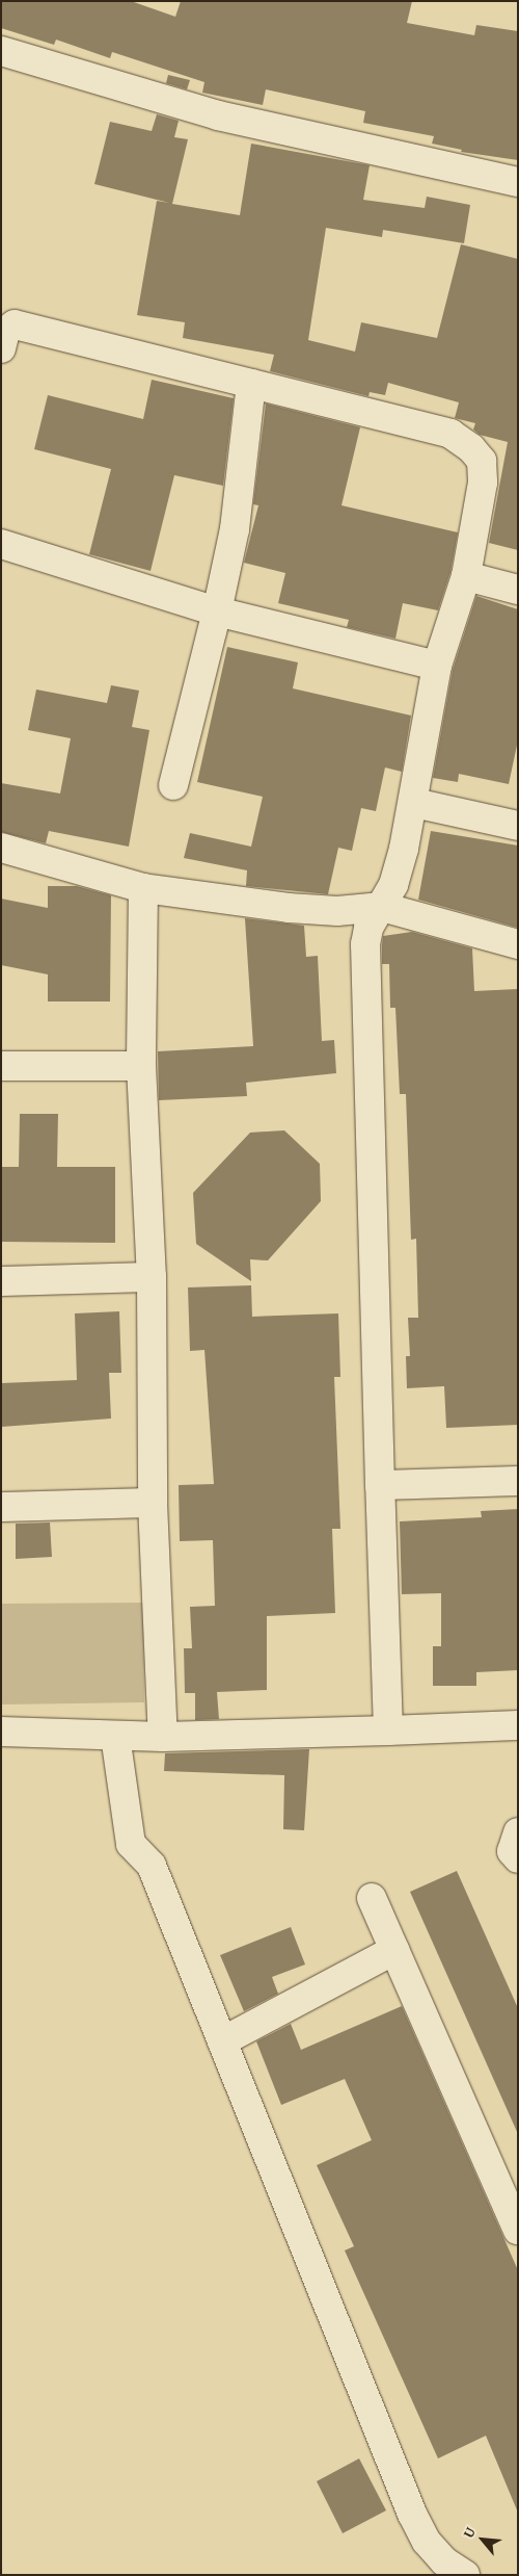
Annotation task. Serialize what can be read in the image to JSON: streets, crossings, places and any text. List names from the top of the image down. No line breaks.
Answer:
{"north":"top left"}
